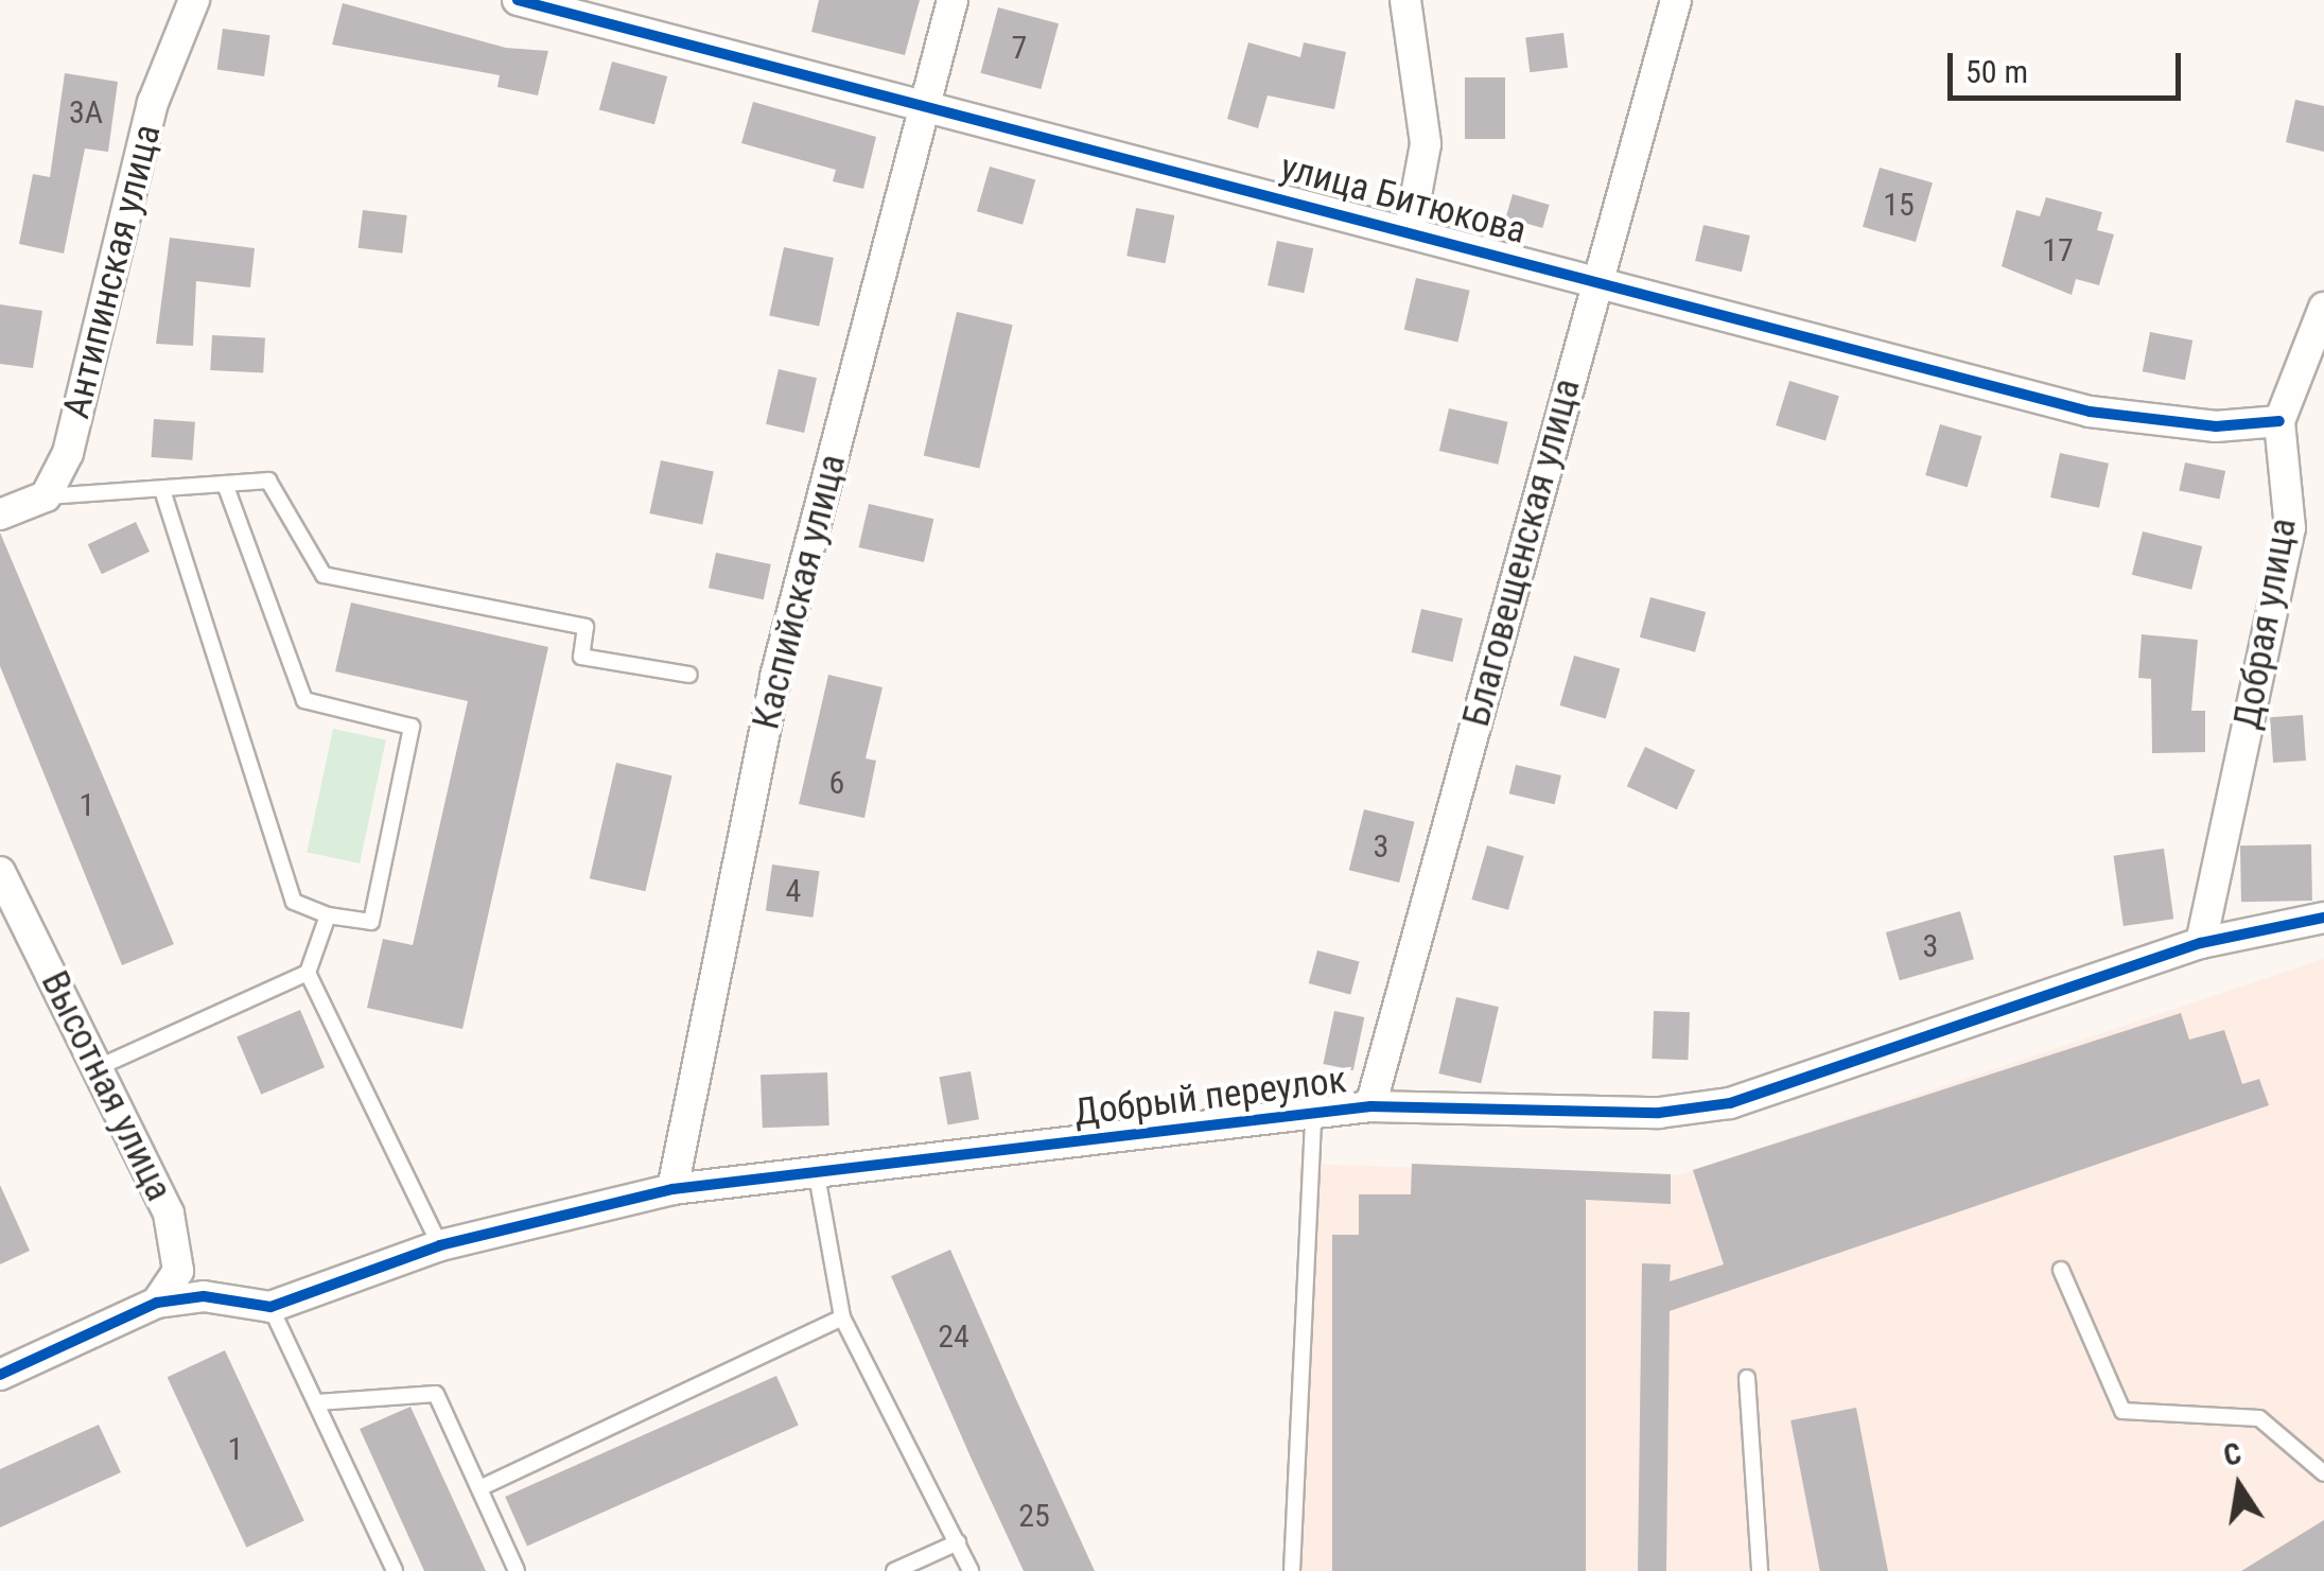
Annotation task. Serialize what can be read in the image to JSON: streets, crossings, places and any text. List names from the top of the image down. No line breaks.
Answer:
{"streets":{"street":["улица Битюкова","Антипинская улица","Благовещенская улица","Каспийская улица","Добрая улица","Высотная улица","Добрый переулок"]},"crossings":[["улица Битюкова","Благовещенская улица"],["улица Битюкова","Каспийская улица"],["улица Битюкова","Добрая улица"],["Благовещенская улица","Добрый переулок"],["Каспийская улица","Добрый переулок"],["Добрая улица","Добрый переулок"],["Высотная улица","Добрый переулок"]],"house_numbers":["7","3А","15","17","6","1","3","4","3","24","1","25"],"scale_bar":"50 m","north":"top"}
